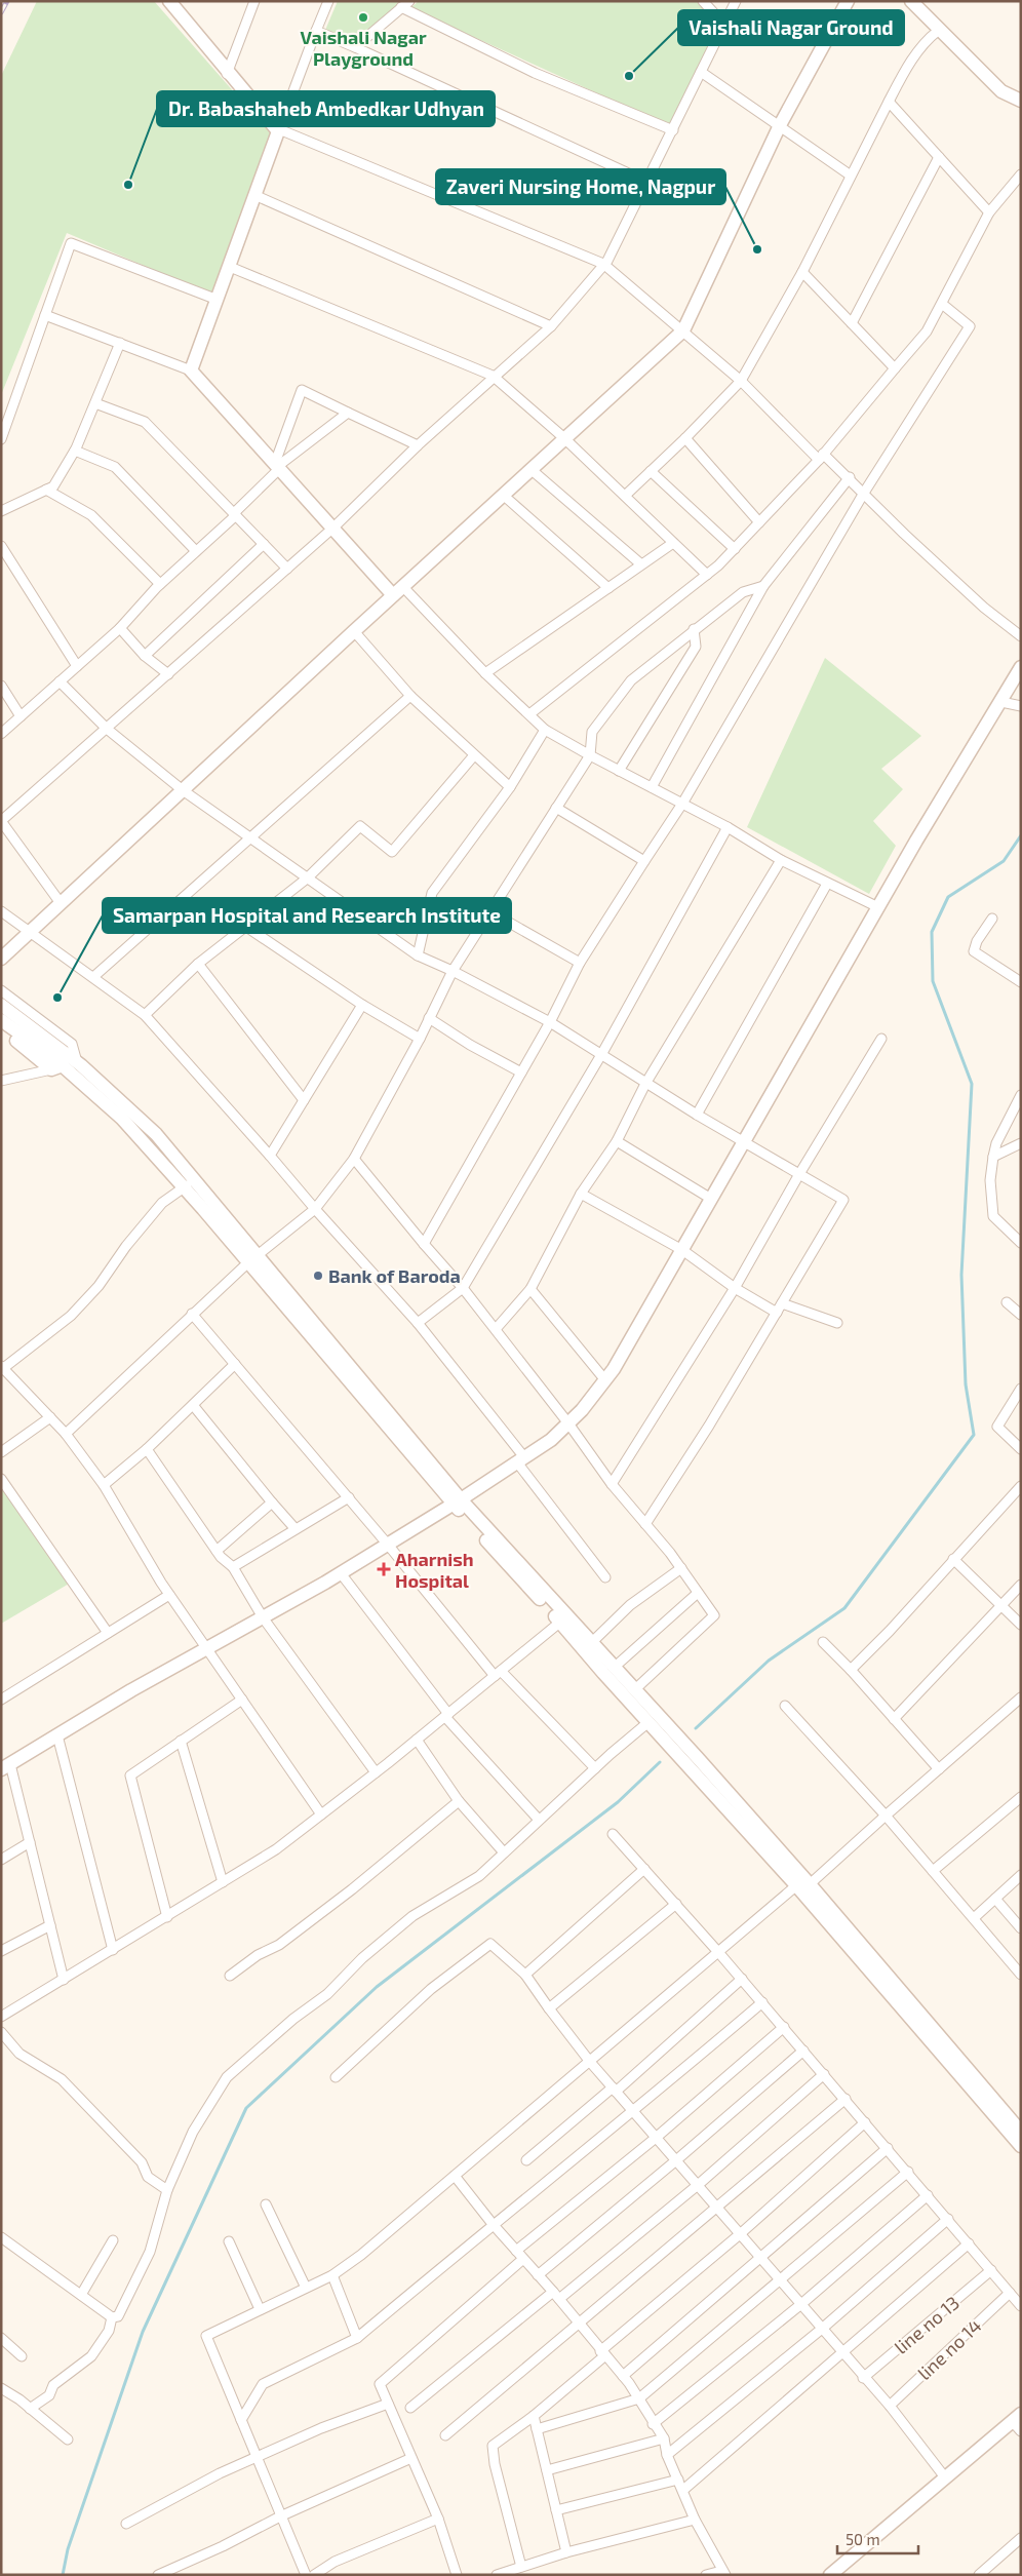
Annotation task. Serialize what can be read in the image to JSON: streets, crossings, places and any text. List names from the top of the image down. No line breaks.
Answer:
{"streets":{"street":["line no 13","line no 14"]},"places":{"other":["Vaishali Nagar Playground","Vaishali Nagar Ground","Dr. Babashaheb Ambedkar Udhyan","Zaveri Nursing Home, Nagpur","Samarpan Hospital and Research Institute","Bank of Baroda"],"health":["Aharnish Hospital"]},"scale_bar":"50 m"}
